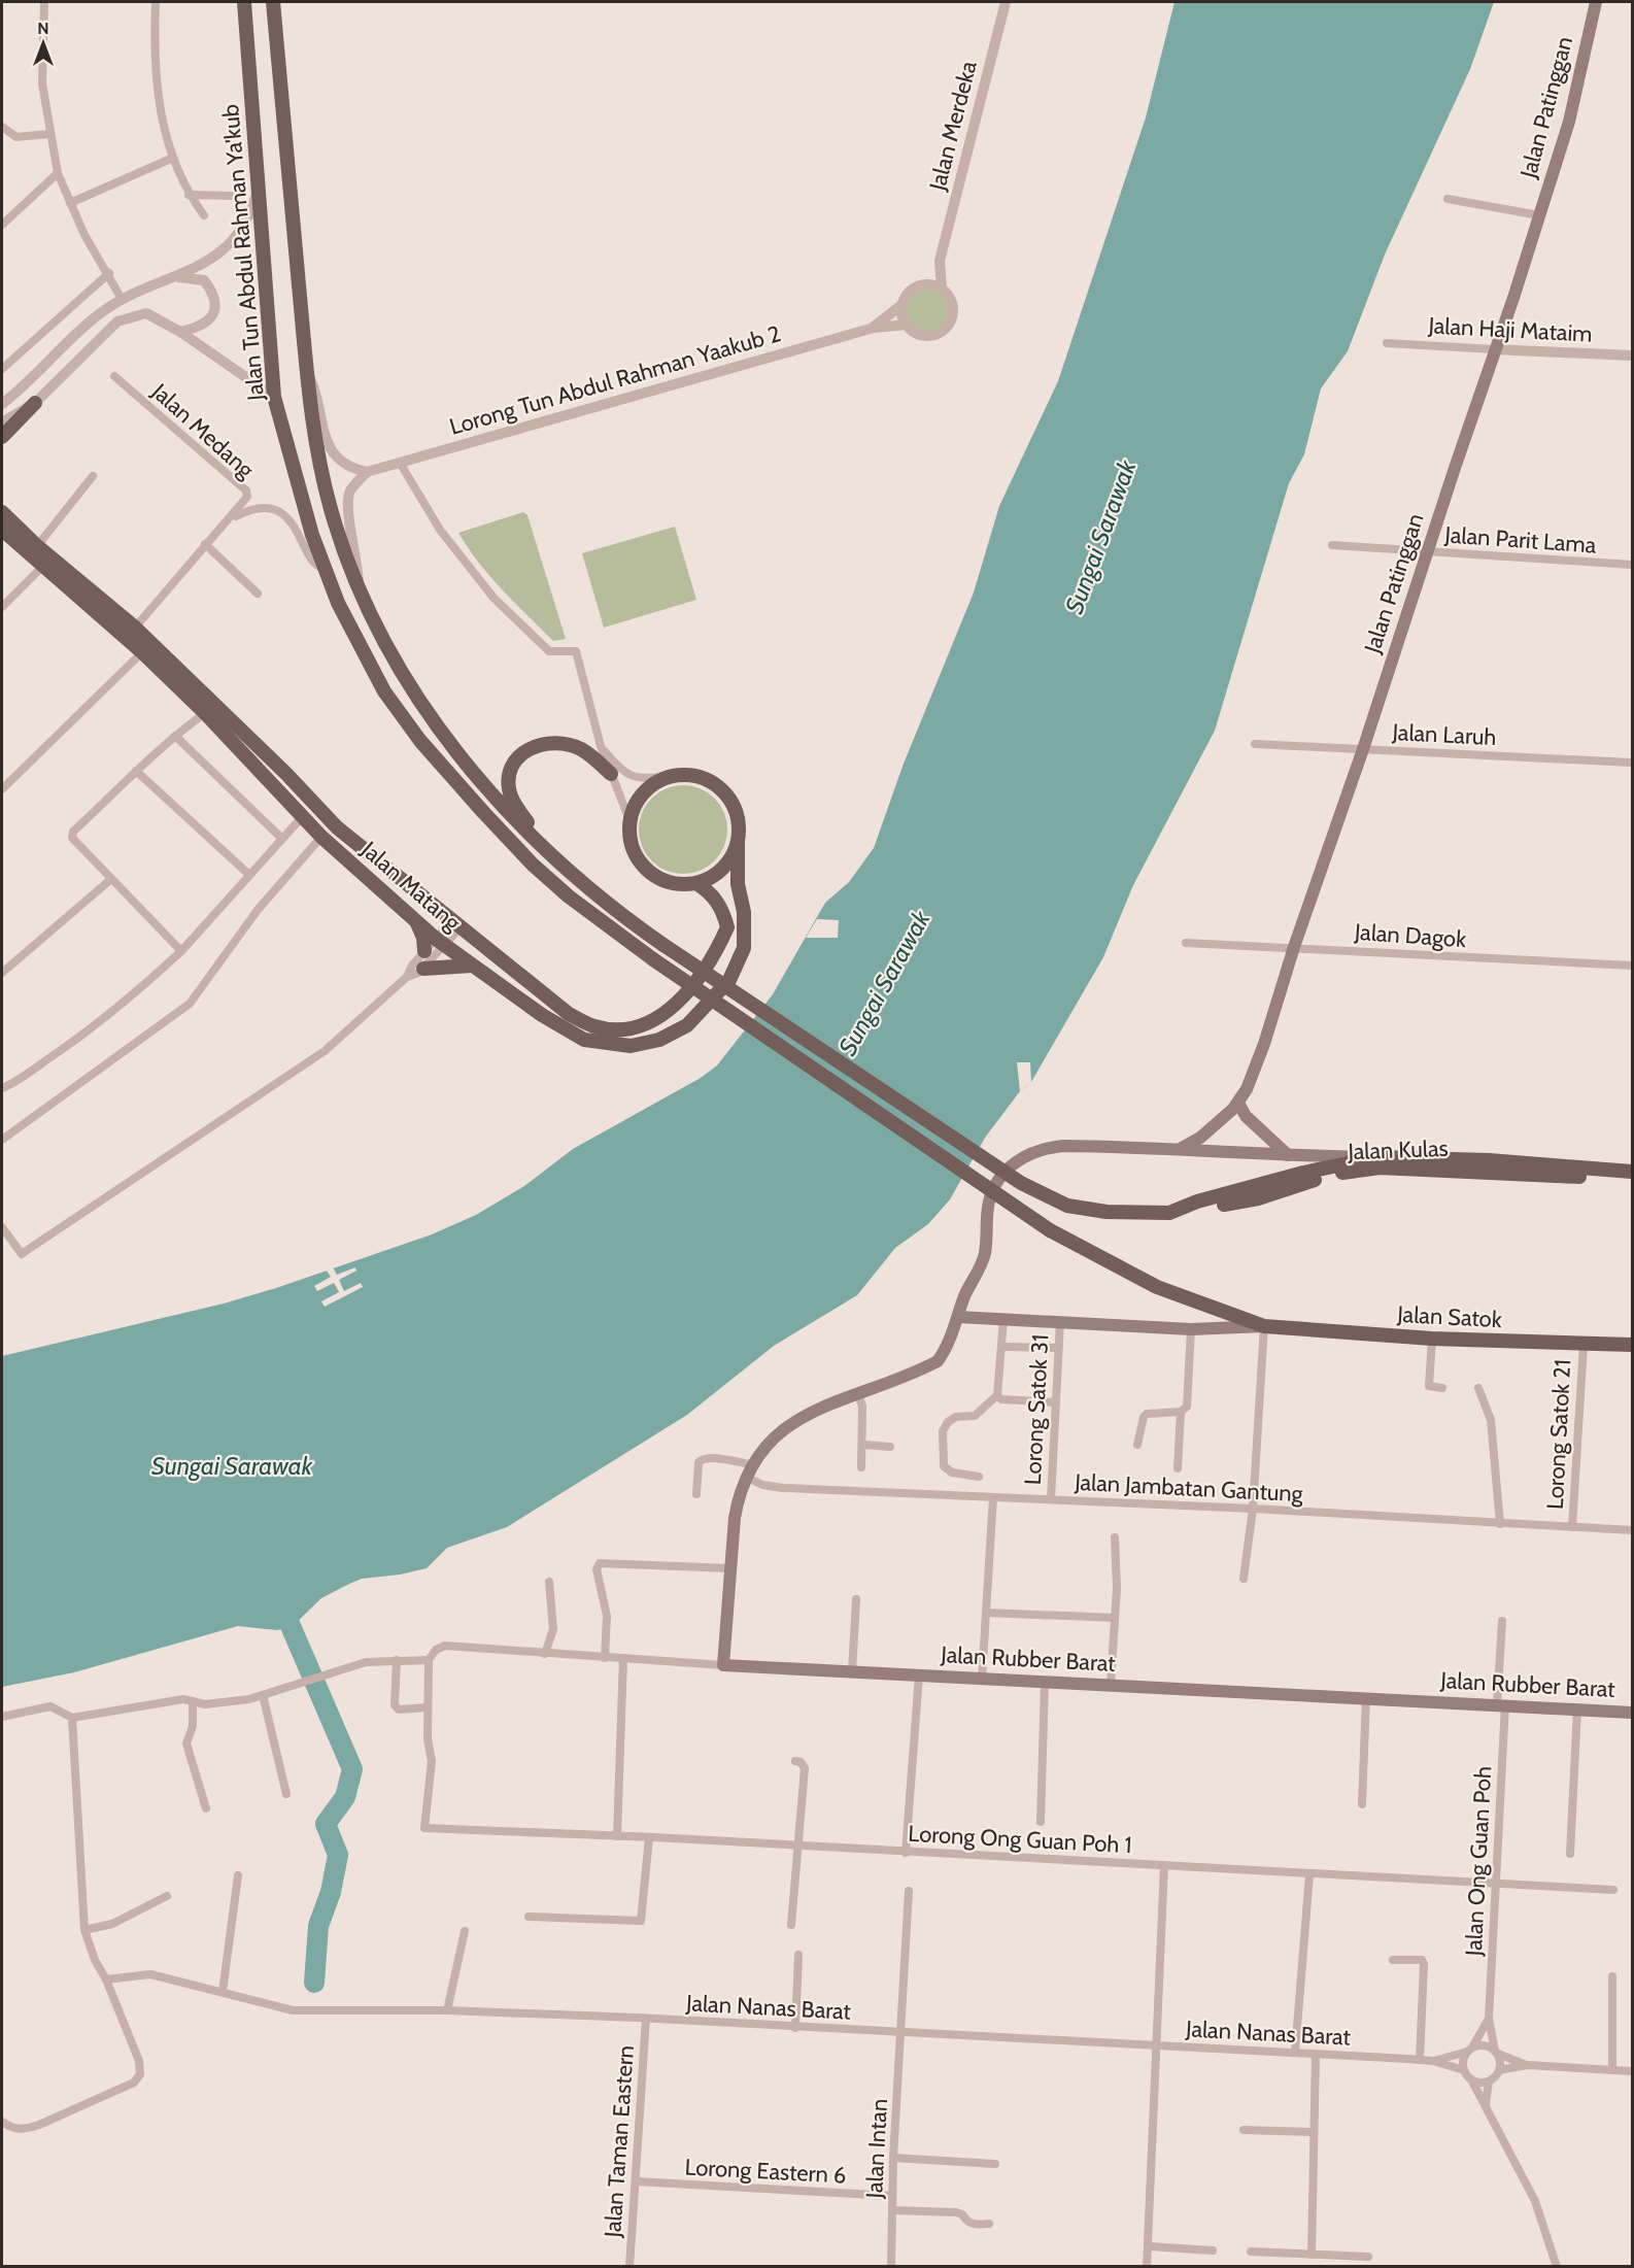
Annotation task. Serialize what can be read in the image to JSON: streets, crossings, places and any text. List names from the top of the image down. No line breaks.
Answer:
{"streets":{"main road":["Jalan Patinggan","Jalan Tun Abdul Rahman Ya'kub","Jalan Matang","Jalan Kulas","Jalan Satok","Jalan Rubber Barat"],"street":["Jalan Merdeka","Jalan Haji Mataim","Lorong Tun Abdul Rahman Yaakub 2","Jalan Medang","Jalan Parit Lama","Jalan Laruh","Jalan Dagok","Lorong Satok 31","Lorong Satok 21","Jalan Jambatan Gantung","Lorong Ong Guan Poh 1","Jalan Ong Guan Poh","Jalan Nanas Barat","Jalan Taman Eastern","Jalan Intan","Lorong Eastern 6"]},"crossings":[["Jalan Patinggan","Jalan Haji Mataim"],["Jalan Patinggan","Jalan Parit Lama"],["Jalan Patinggan","Jalan Laruh"],["Jalan Patinggan","Jalan Dagok"],["Jalan Patinggan","Jalan Kulas"],["Jalan Tun Abdul Rahman Ya'kub","Jalan Satok"],["Jalan Medang","Jalan Matang"],["Jalan Kulas","Jalan Satok"],["Jalan Kulas","Jalan Jambatan Gantung"],["Jalan Satok","Lorong Satok 31"],["Jalan Satok","Lorong Satok 21"],["Lorong Satok 31","Jalan Jambatan Gantung"],["Lorong Satok 21","Jalan Jambatan Gantung"],["Jalan Rubber Barat","Jalan Ong Guan Poh"],["Lorong Ong Guan Poh 1","Jalan Ong Guan Poh"],["Jalan Ong Guan Poh","Jalan Nanas Barat"],["Jalan Nanas Barat","Jalan Taman Eastern"],["Jalan Nanas Barat","Jalan Intan"],["Jalan Taman Eastern","Lorong Eastern 6"],["Jalan Intan","Lorong Eastern 6"]],"water":["Sungai Sarawak"],"north":"top"}
